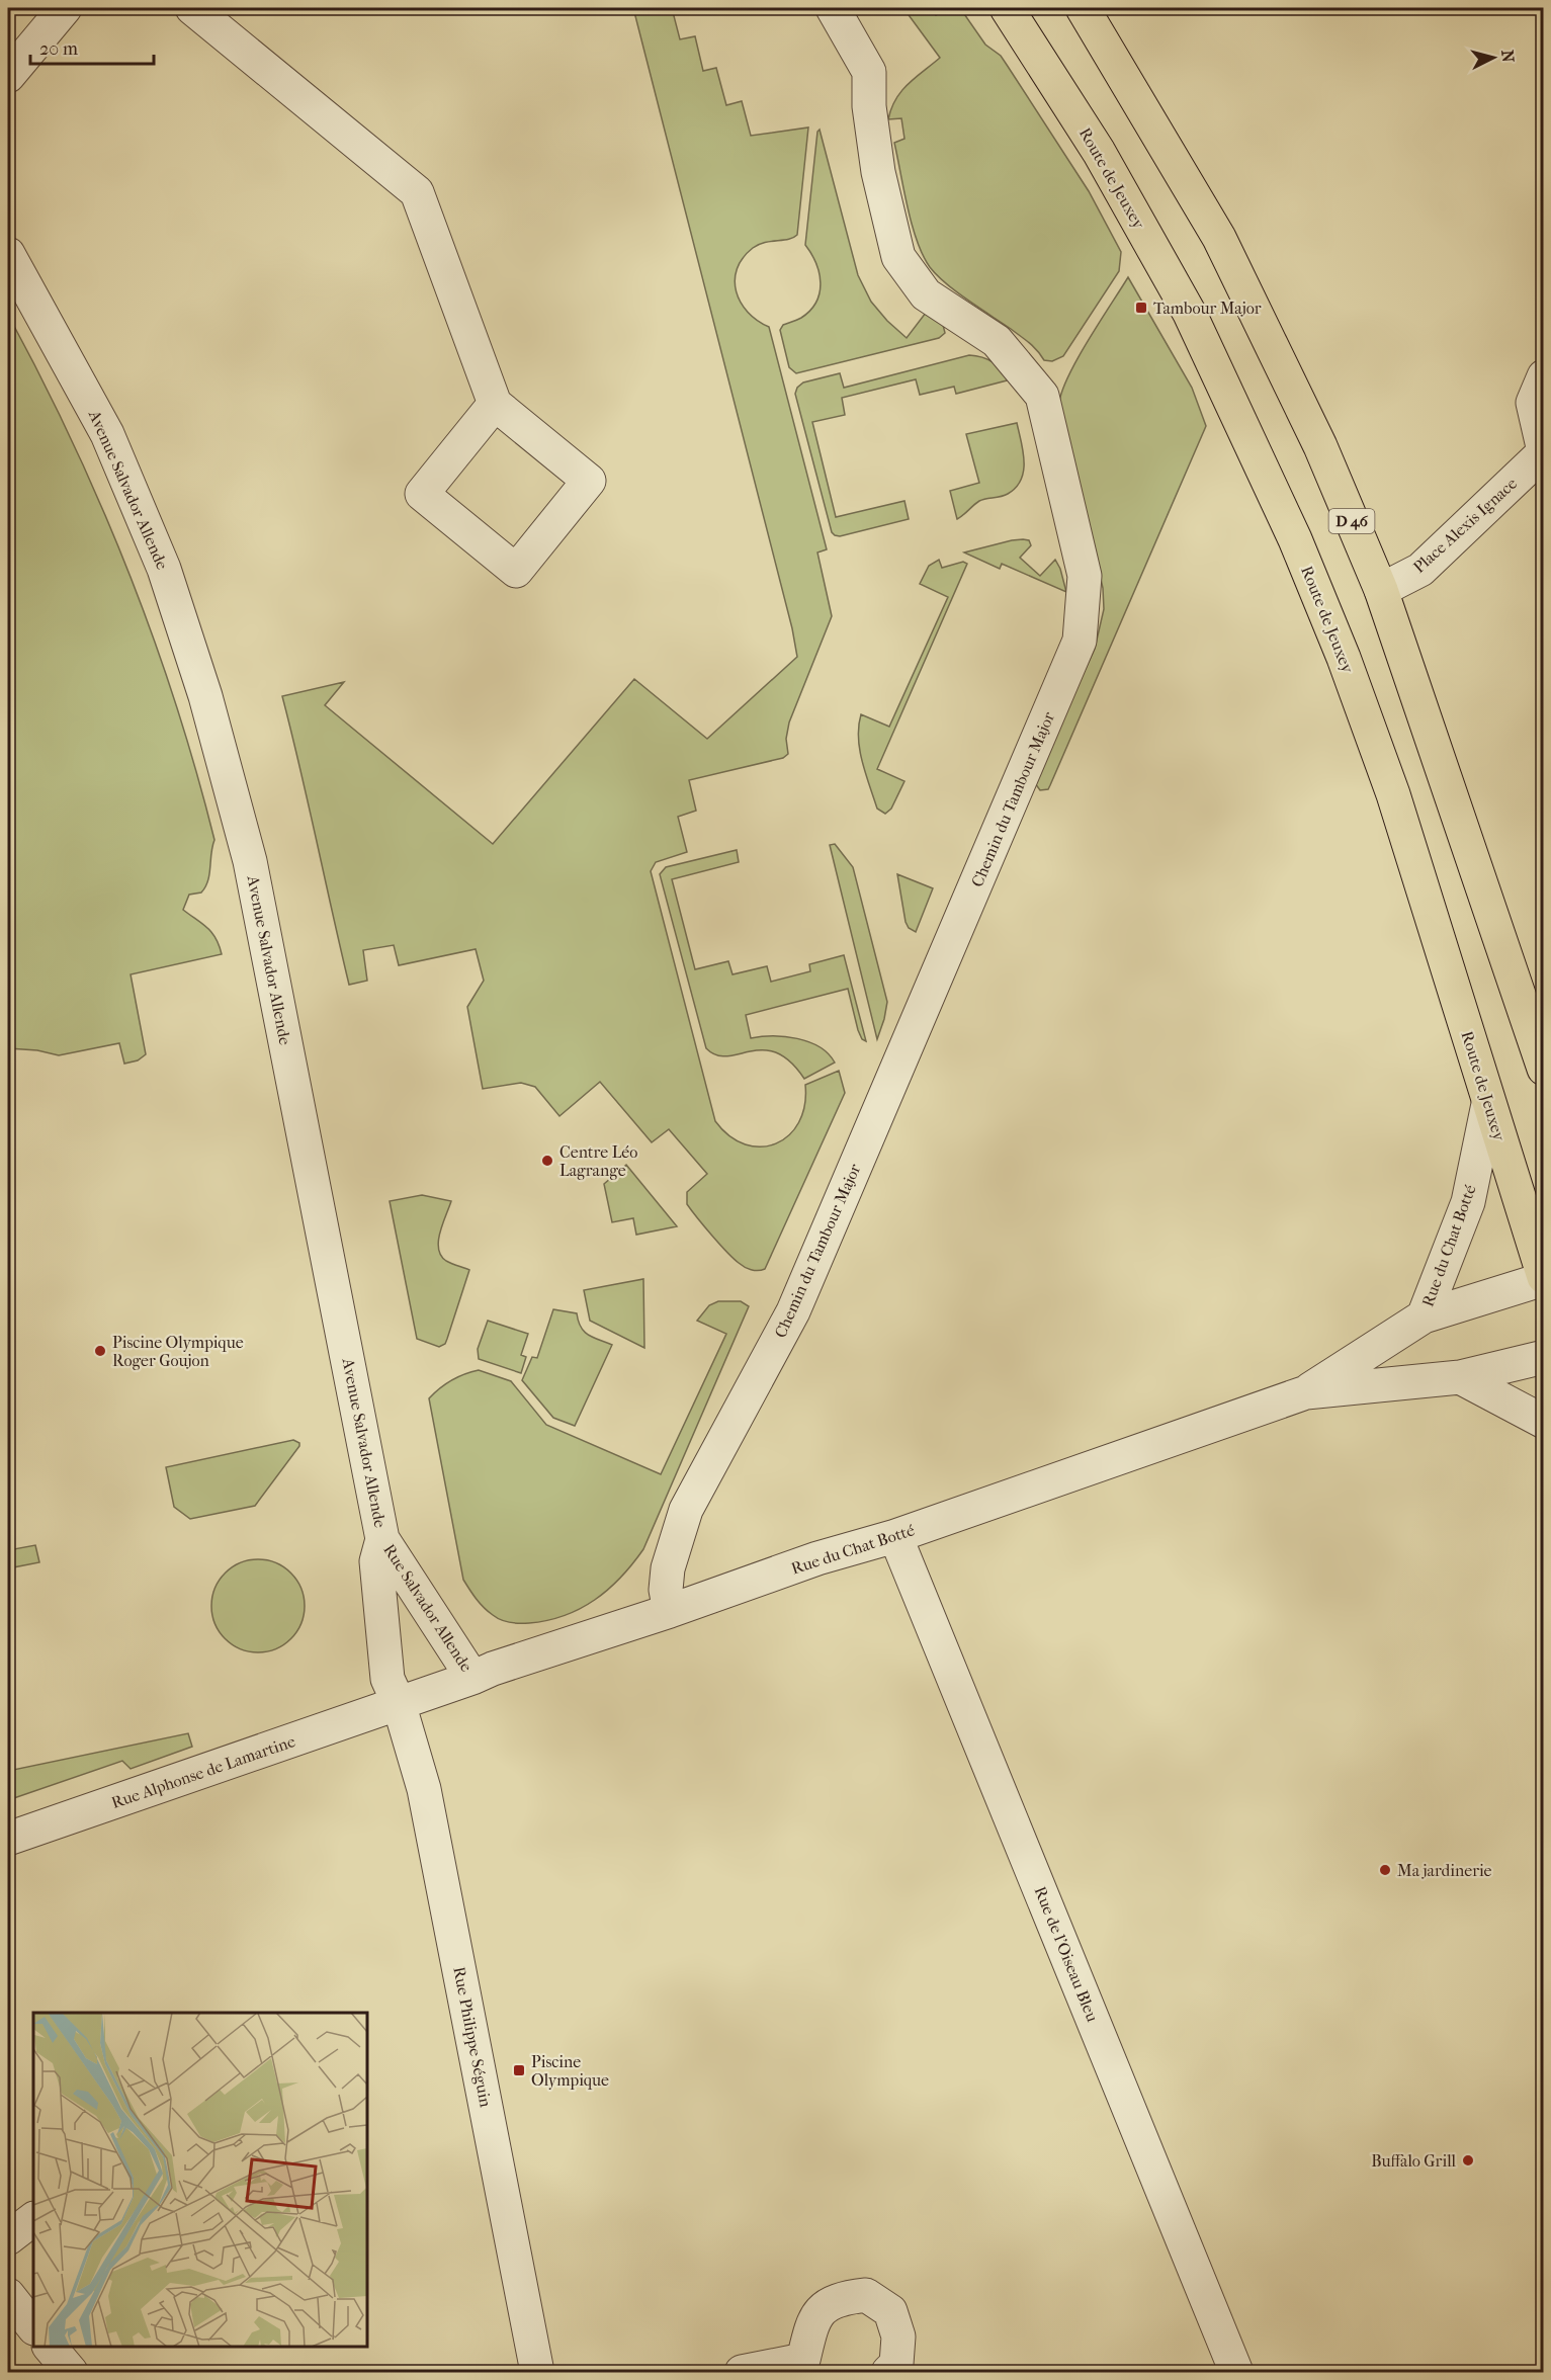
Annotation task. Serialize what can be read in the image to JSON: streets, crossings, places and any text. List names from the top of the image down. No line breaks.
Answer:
{"streets":{"main road":["Route de Jeuxey","D 46"],"street":["Avenue Salvador Allende","Place Alexis Ignace","Chemin du Tambour Major","Rue du Chat Botté","Rue Salvador Allende","Rue Alphonse de Lamartine","Rue de l'Oiseau Bleu","Rue Philippe Séguin"]},"crossings":[["Route de Jeuxey","Rue du Chat Botté"],["Avenue Salvador Allende","Rue du Chat Botté"],["Avenue Salvador Allende","Rue Salvador Allende"],["Avenue Salvador Allende","Rue Alphonse de Lamartine"],["Avenue Salvador Allende","Rue Philippe Séguin"],["D 46","Place Alexis Ignace"],["Chemin du Tambour Major","Rue du Chat Botté"],["Rue du Chat Botté","Rue Salvador Allende"],["Rue du Chat Botté","Rue Alphonse de Lamartine"],["Rue du Chat Botté","Rue de l'Oiseau Bleu"],["Rue du Chat Botté","Rue Philippe Séguin"],["Rue Alphonse de Lamartine","Rue Philippe Séguin"]],"places":{"transit":["Tambour Major","Piscine Olympique"],"other":["Centre Léo Lagrange","Piscine Olympique Roger Goujon","Ma jardinerie","Buffalo Grill"]},"scale_bar":"20 m","north":"right"}
